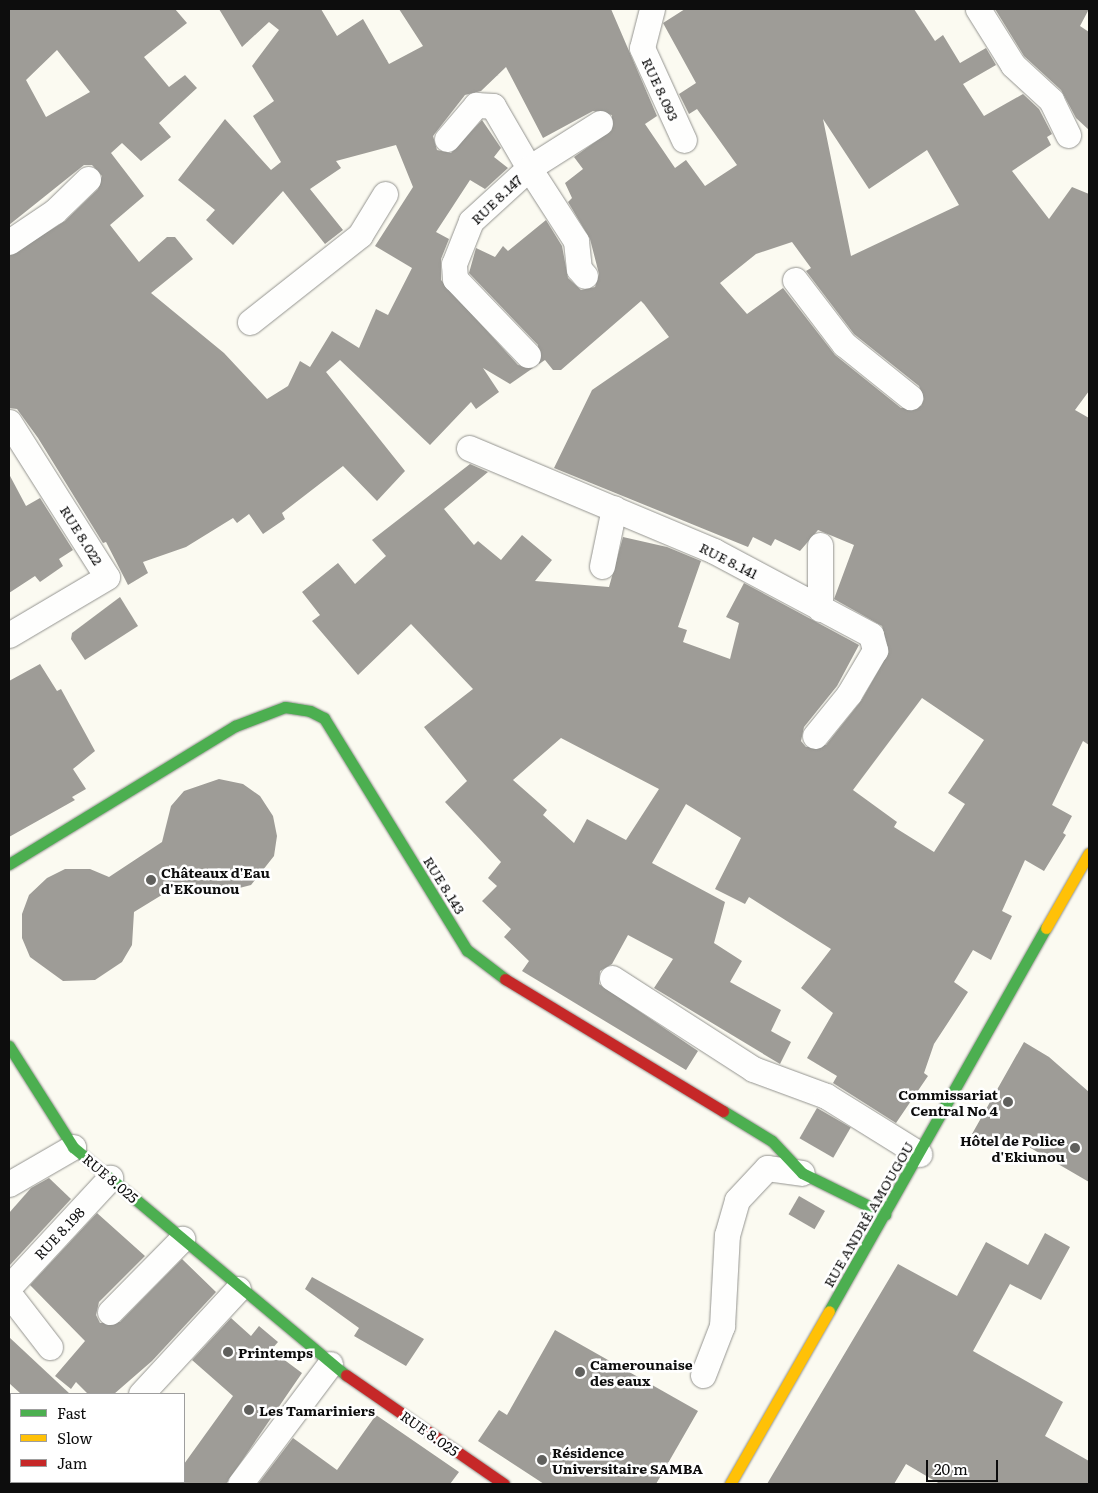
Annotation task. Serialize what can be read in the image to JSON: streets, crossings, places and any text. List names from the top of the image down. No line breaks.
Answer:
{"streets":{"street":["RUE 8.093","RUE 8.147","RUE 8.022","RUE 8.141","RUE 8.143","RUE 8.025","RUE ANDRÉ AMOUGOU","RUE 8.198"]},"crossings":[["RUE 8.143","RUE ANDRÉ AMOUGOU"],["RUE 8.025","RUE 8.198"]],"places":["Châteaux d'Eau d'EKounou","Commissariat Central No 4","Hôtel de Police d'Ekiunou","Printemps","Camerounaise des eaux","Les Tamariniers","Résidence Universitaire SAMBA"],"legend":["Fast","Slow","Jam"],"scale_bar":"20 m"}
